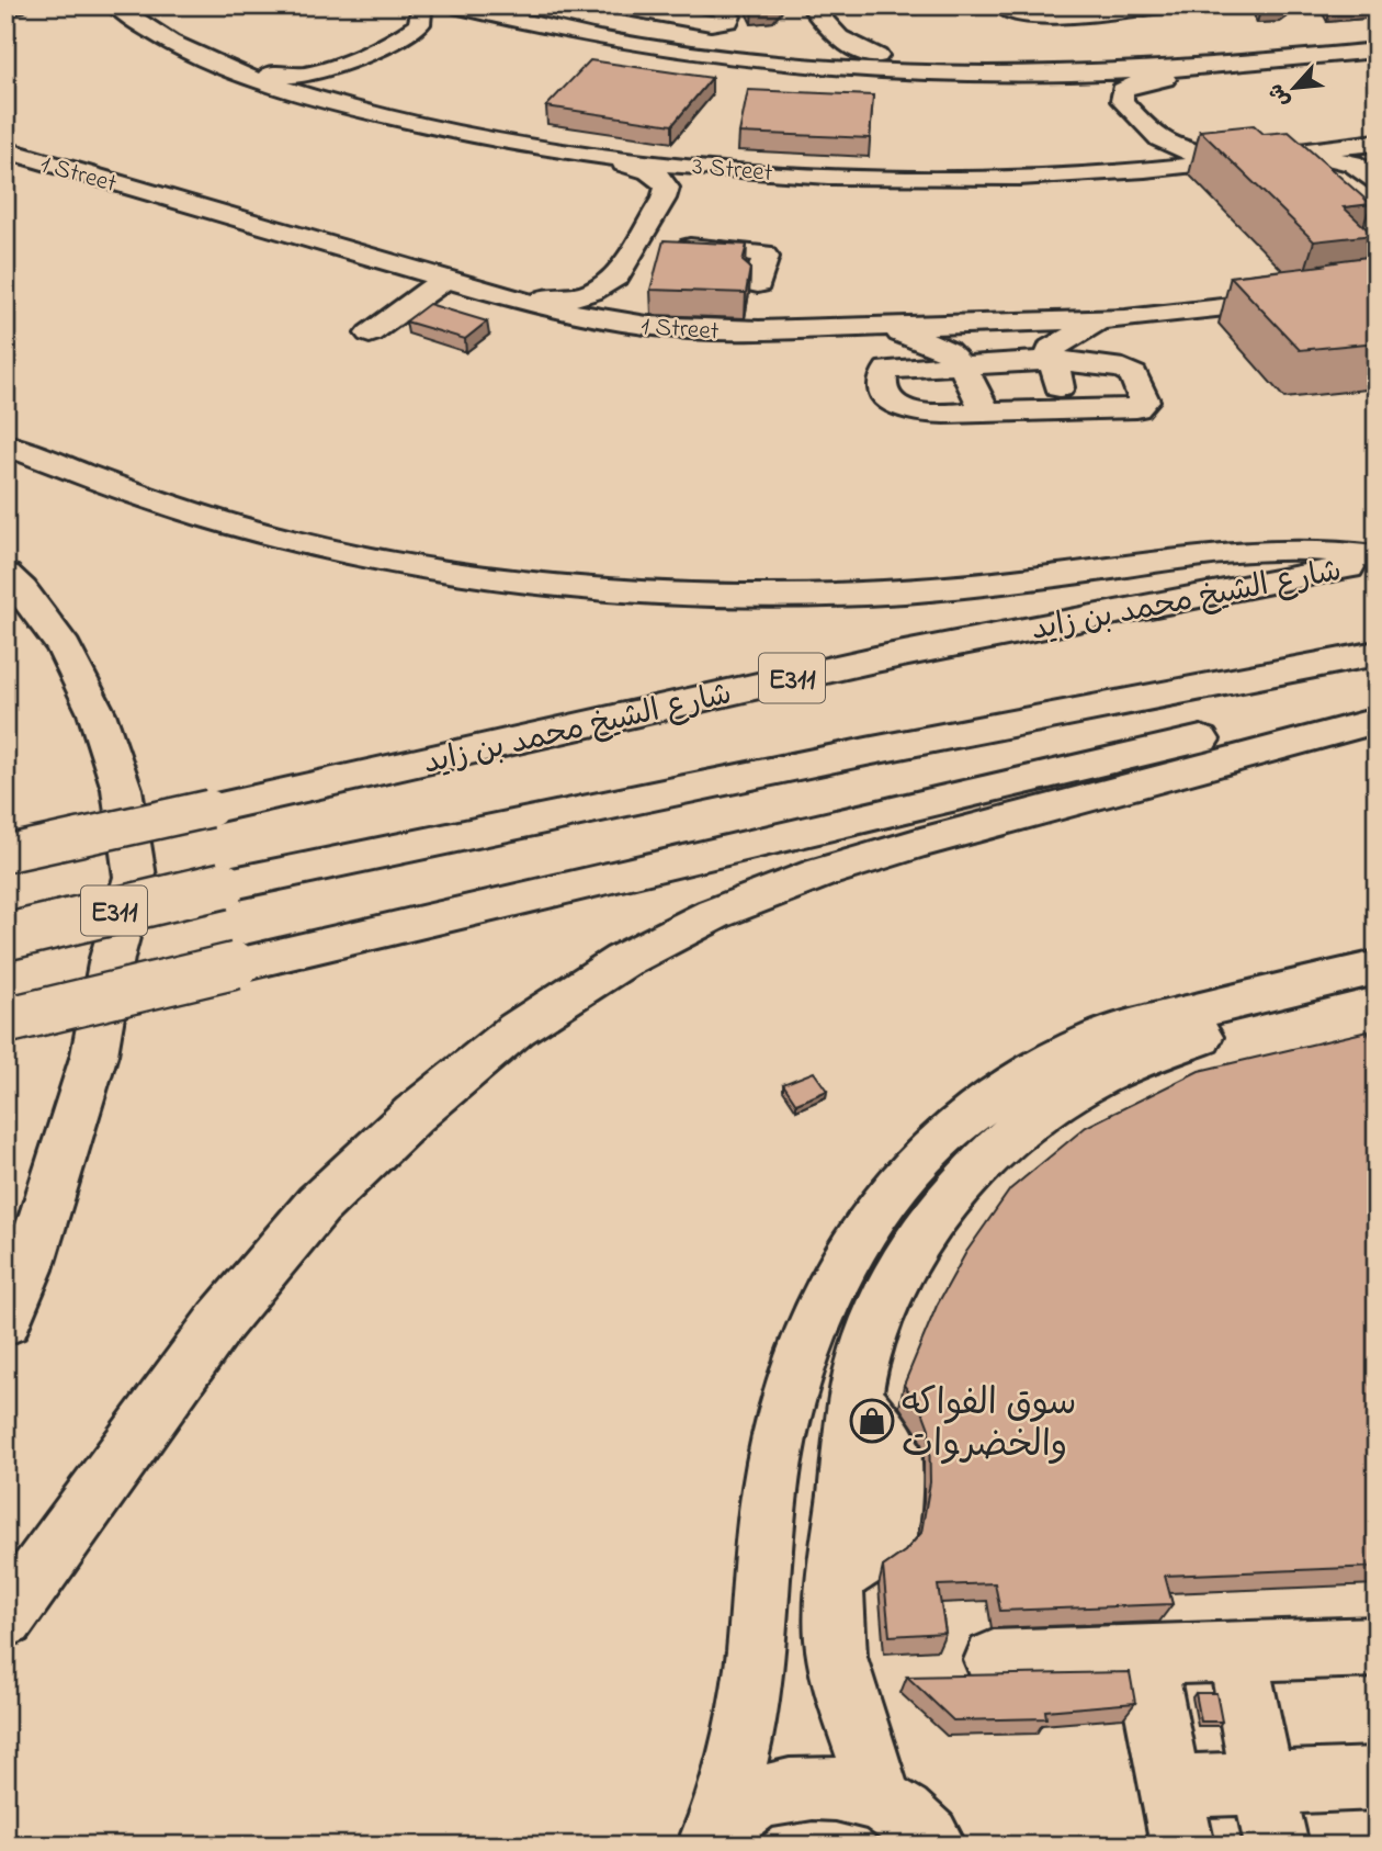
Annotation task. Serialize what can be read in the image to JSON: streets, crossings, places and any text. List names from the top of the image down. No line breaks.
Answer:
{"streets":{"main road":["3 Street","1 Street","شارع الشيخ محمد بن زايد","E311"]},"places":{"shop":["سوق الفواكه والخضروات"]},"north":"bottom left"}
